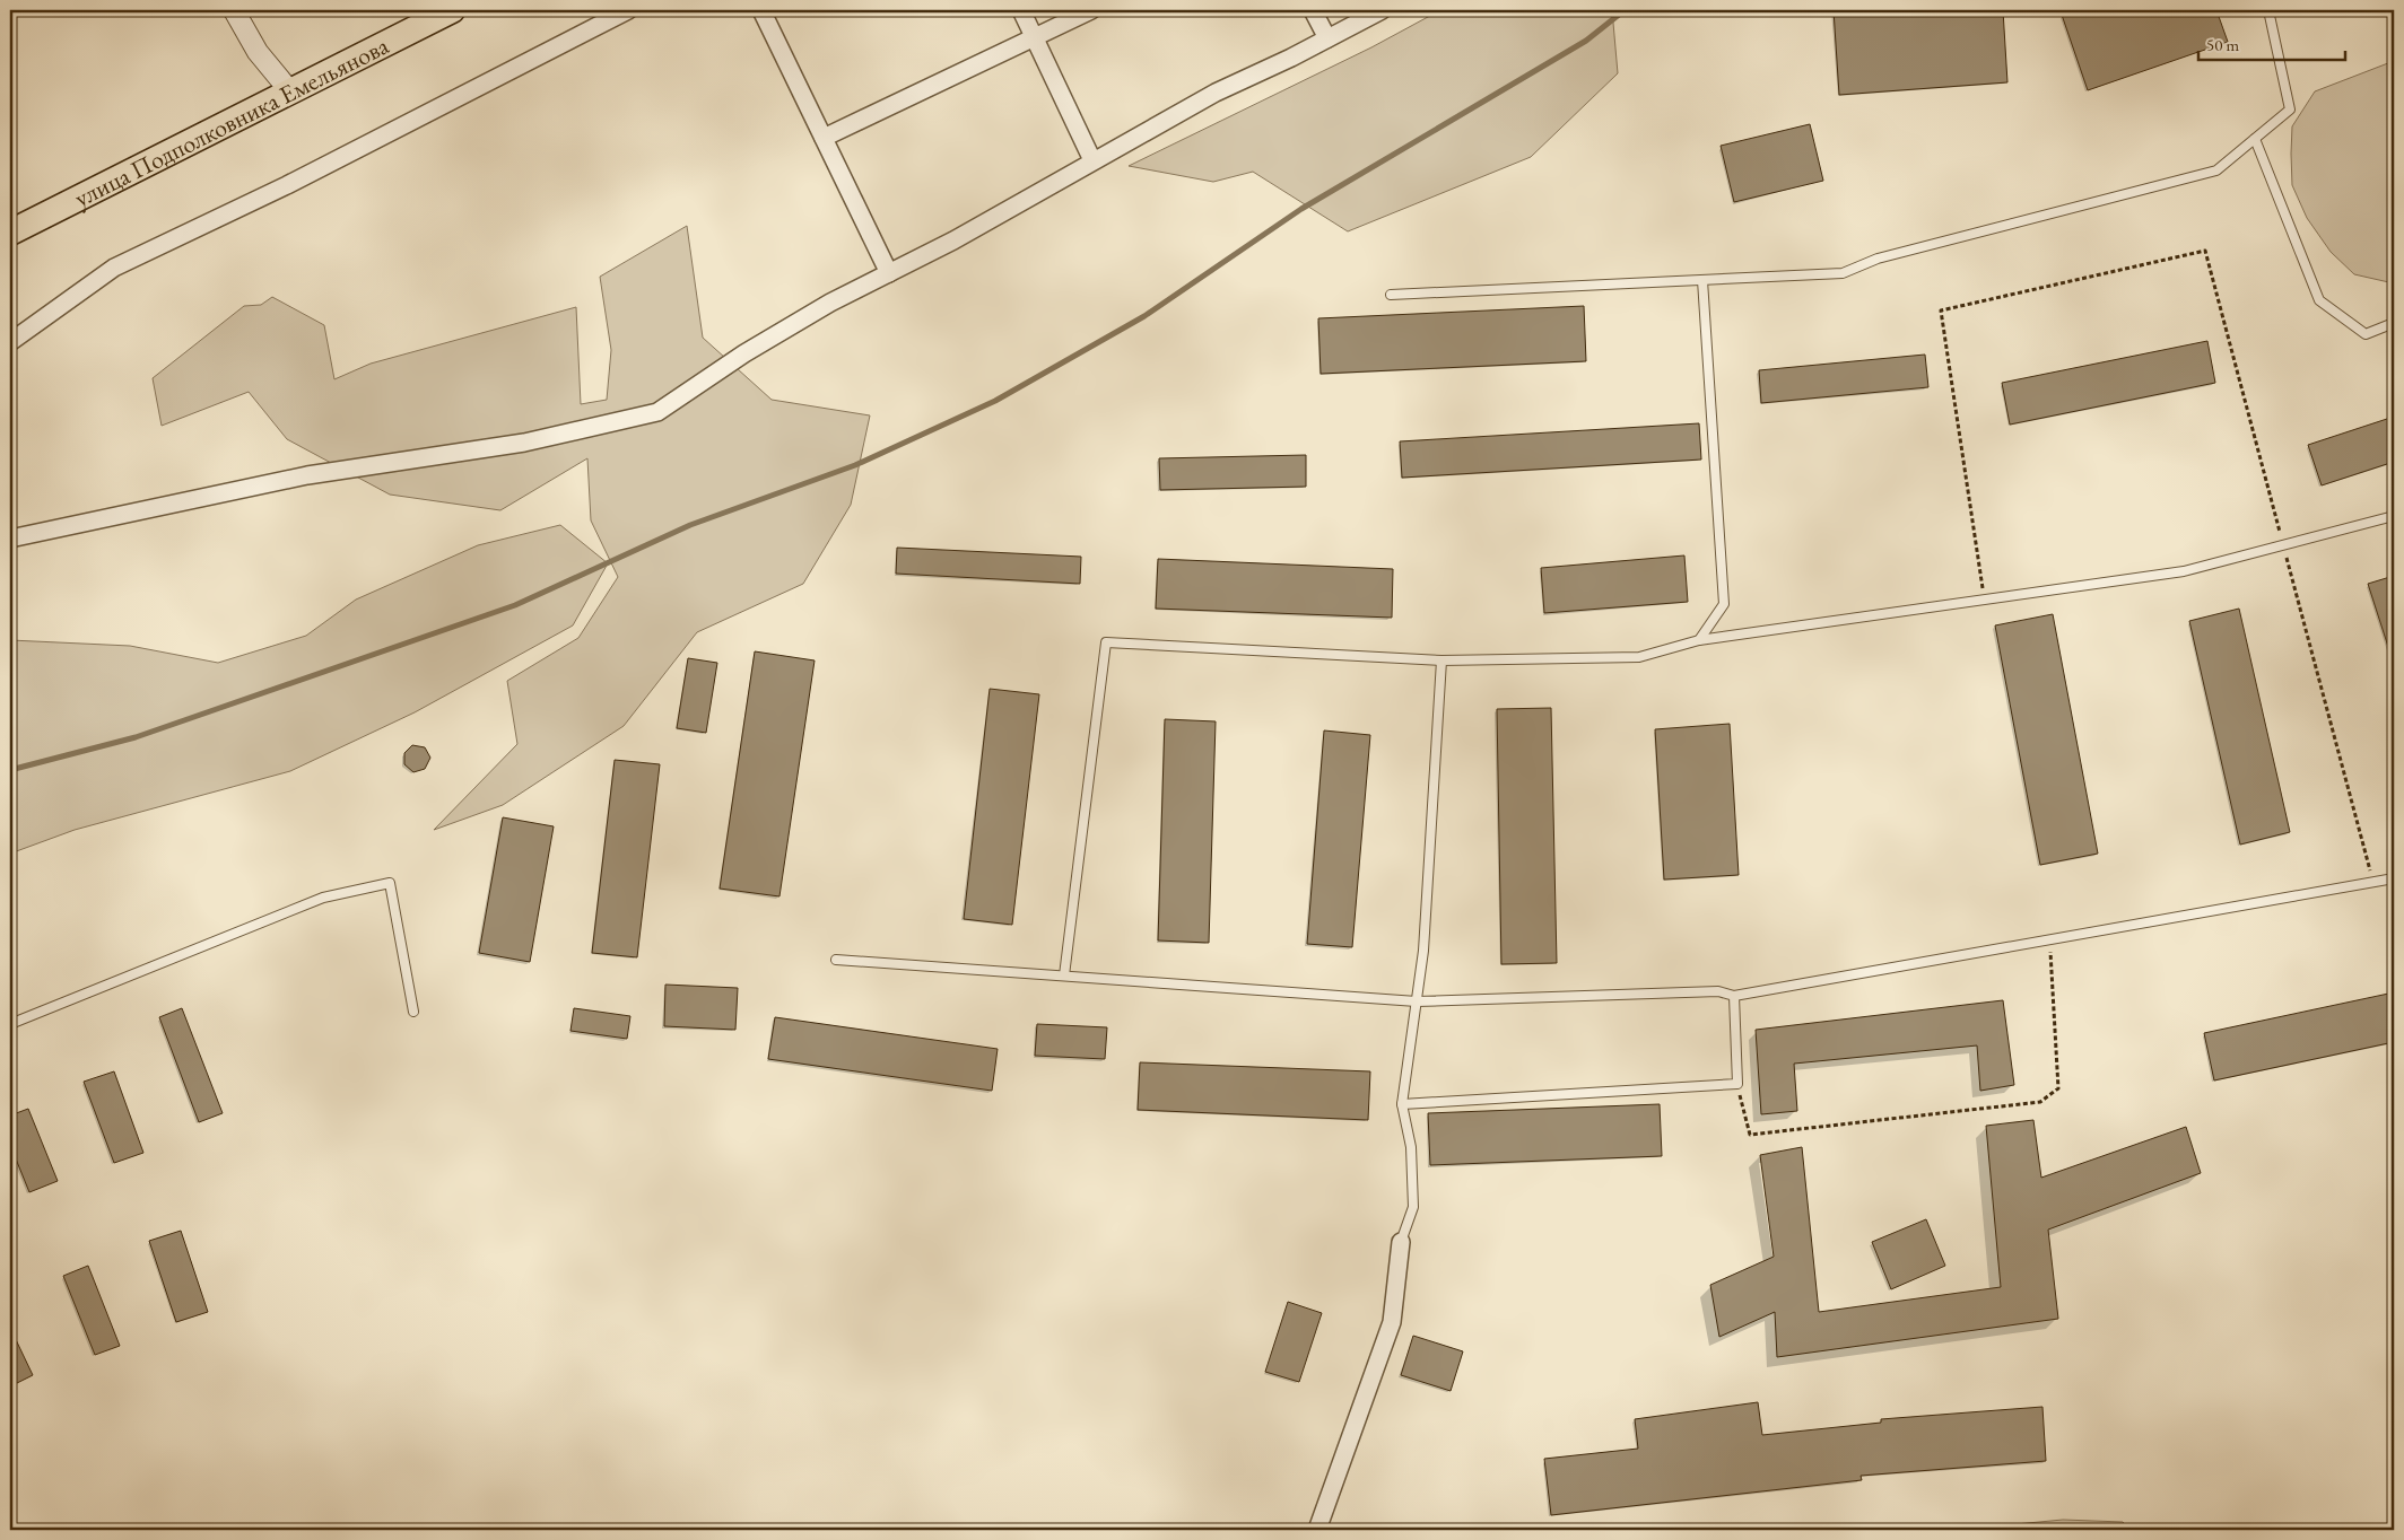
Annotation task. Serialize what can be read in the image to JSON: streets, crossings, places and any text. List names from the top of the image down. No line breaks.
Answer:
{"streets":{"main road":["улица Подполковника Емельянова"]},"scale_bar":"50 m"}
